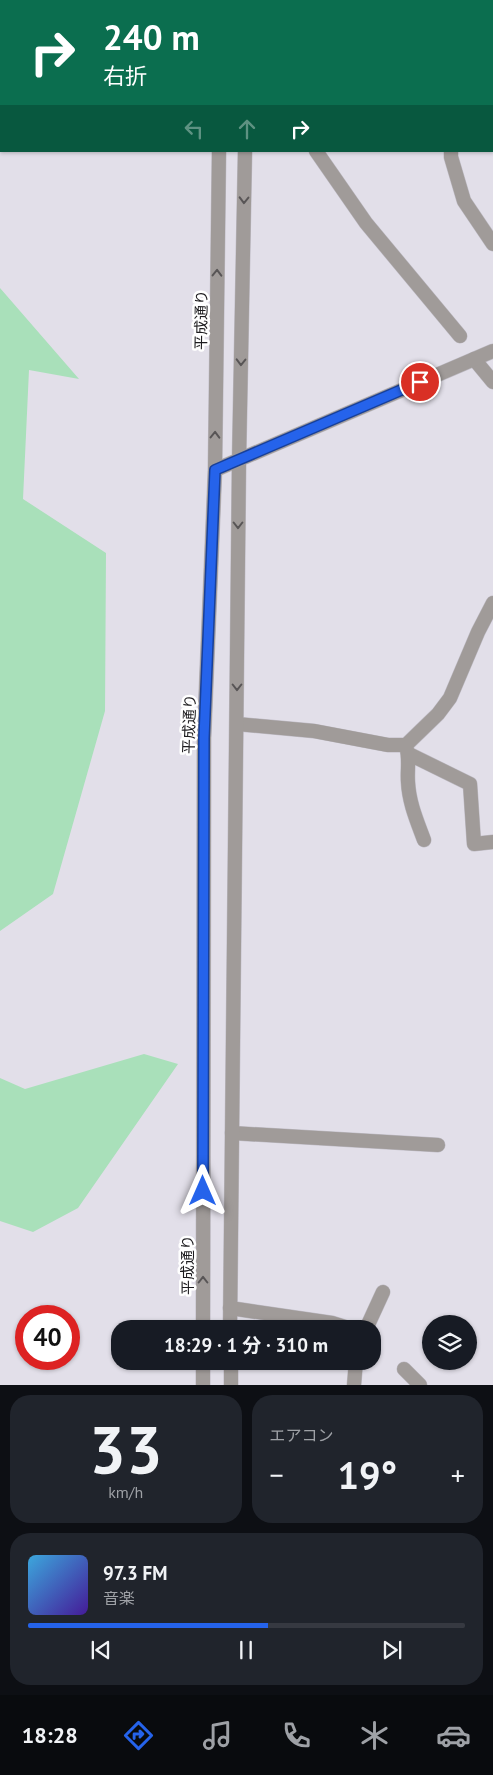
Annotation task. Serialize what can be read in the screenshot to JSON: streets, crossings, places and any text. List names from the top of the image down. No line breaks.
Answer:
{"streets":{"street":["平成通り"]},"page":{"turn":["240 m","右折"],"limit":"40","trip":"18:29 · 1 分 · 310 m","tile":[["33","km/h"],"エアコン"],"heat":["−","19°","+"],"song":["97.3 FM","音楽"],"tabs":"18:28"}}
